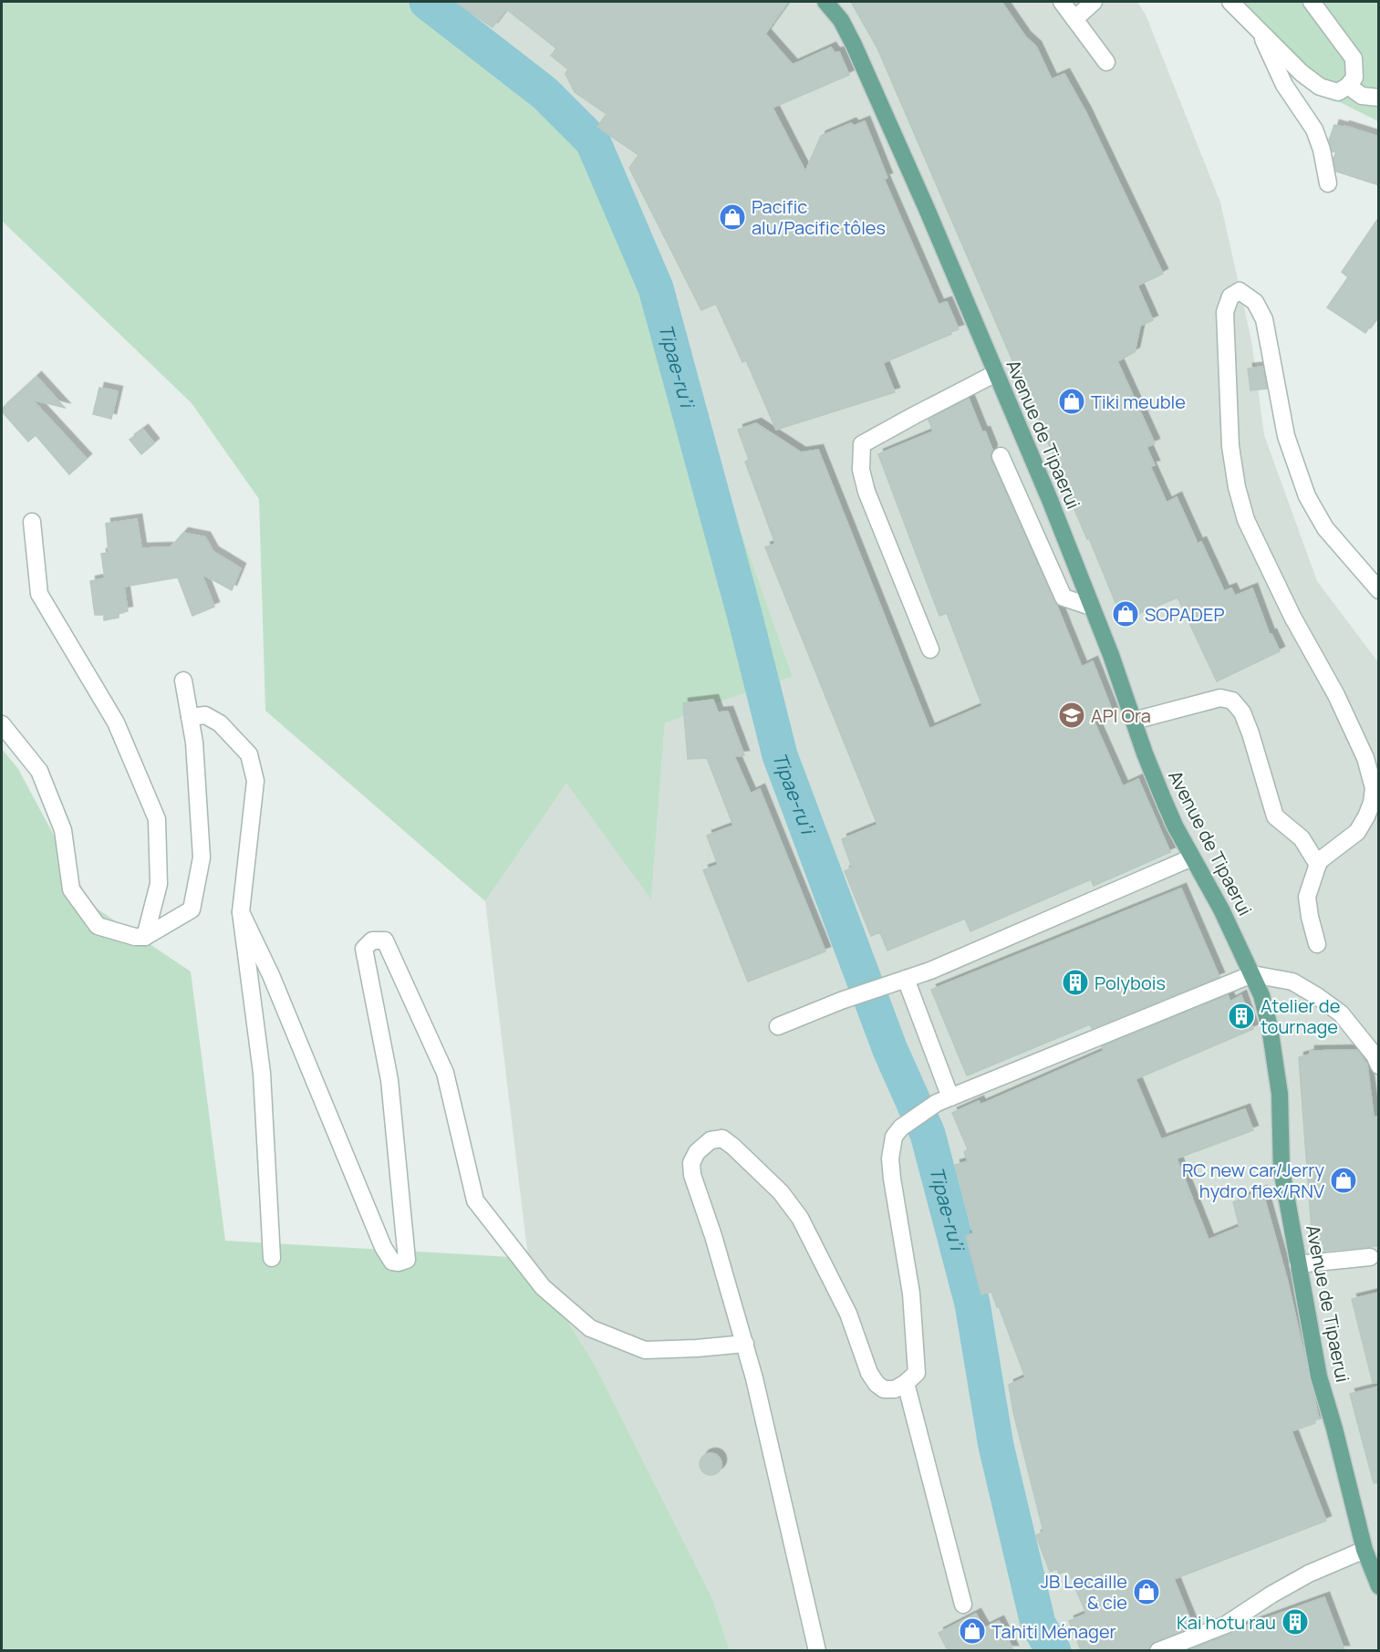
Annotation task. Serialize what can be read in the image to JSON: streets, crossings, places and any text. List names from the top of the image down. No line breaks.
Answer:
{"streets":{"main road":["Avenue de Tipaerui"]},"water":["Tipae-ru’i"],"places":{"shop":["Pacific alu/Pacific tôles","Tiki meuble","SOPADEP","RC new car/Jerry hydro flex/RNV","JB Lecaille & cie","Tahiti Ménager"],"school or university":["API Ora"],"building":["Polybois","Atelier de tournage","Kai hotu rau"]}}
